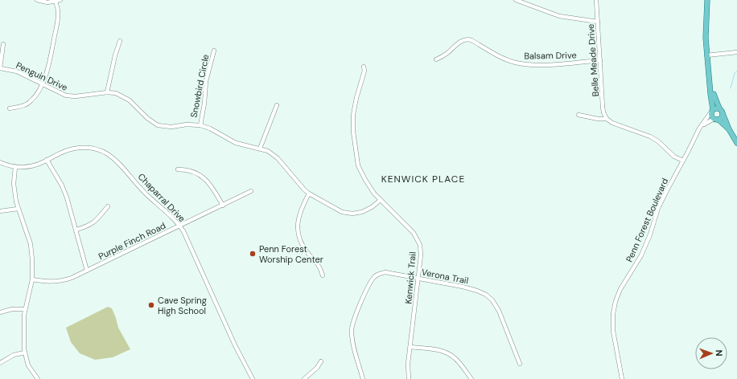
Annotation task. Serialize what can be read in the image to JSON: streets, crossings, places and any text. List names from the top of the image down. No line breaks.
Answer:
{"streets":{"street":["Balsam Drive","Belle Meade Drive","Penguin Drive","Snowbird Circle","Chaparral Drive","Penn Forest Boulevard","Purple Finch Road","Verona Trail","Kenwick Trail"]},"crossings":[["Balsam Drive","Belle Meade Drive"],["Penguin Drive","Snowbird Circle"],["Penguin Drive","Kenwick Trail"],["Chaparral Drive","Purple Finch Road"],["Verona Trail","Kenwick Trail"]],"districts":["KENWICK PLACE"],"places":["Penn Forest Worship Center","Cave Spring High School"],"north":"right"}
